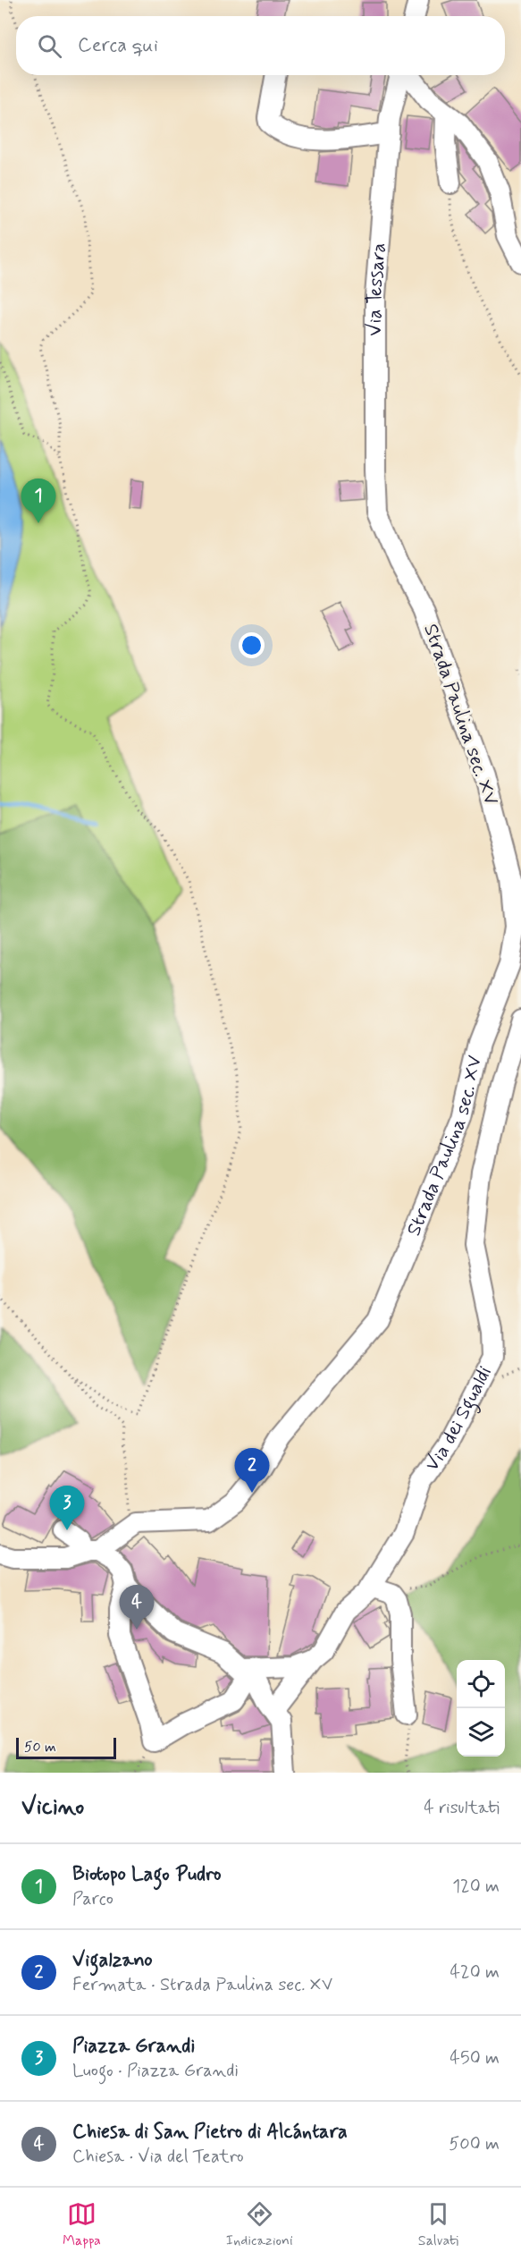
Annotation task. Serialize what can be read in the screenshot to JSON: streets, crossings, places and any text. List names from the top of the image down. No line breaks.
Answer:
{"streets":{"street":["Via Tessara","Strada Paulina sec. XV","Via dei Sgualdi"]},"crossings":[["Via Tessara","Strada Paulina sec. XV"]],"scale_bar":"50 m","page":{"search":"Cerca qui","pins":["1","2","3","4"],"scale":"50 m","heading":["Vicino","4 risultati"],"list":[{"mark":"1","name":"Biotopo Lago Pudro","note":"Parco","value":"120 m"},{"mark":"2","name":"Vigalzano","note":"Fermata · Strada Paulina sec. XV","value":"420 m"},{"mark":"3","name":"Piazza Grandi","note":"Luogo · Piazza Grandi","value":"450 m"},{"mark":"4","name":"Chiesa di San Pietro di Alcántara","note":"Chiesa · Via del Teatro","value":"500 m"}],"nav":["Mappa","Indicazioni","Salvati"]}}
